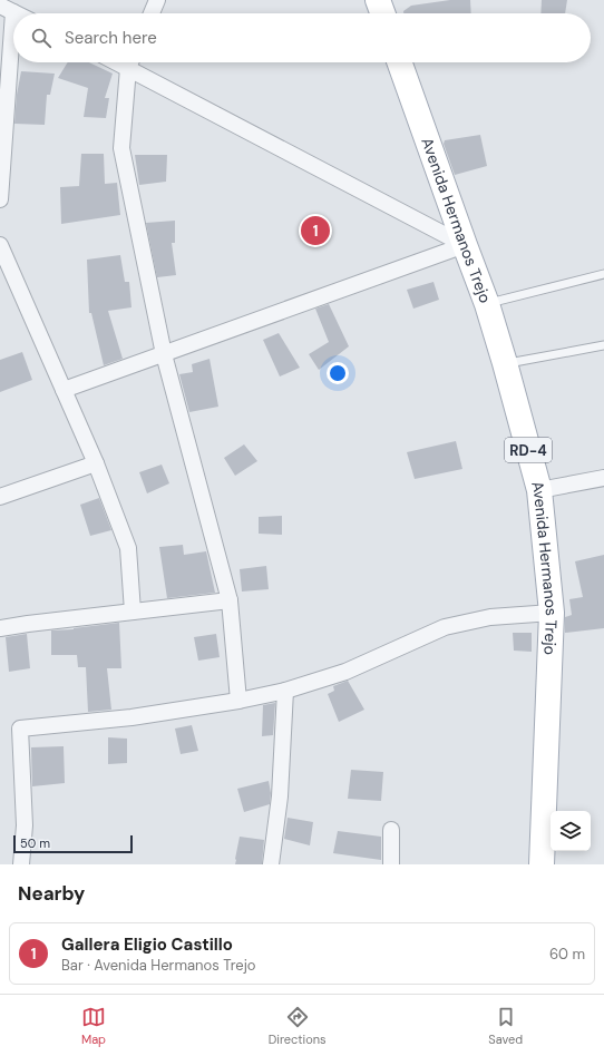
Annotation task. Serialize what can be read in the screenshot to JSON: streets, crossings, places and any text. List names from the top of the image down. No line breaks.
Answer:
{"streets":{"main road":["Avenida Hermanos Trejo","RD-4"]},"scale_bar":"50 m","page":{"search":"Search here","pins":"1","scale":"50 m","heading":"Nearby","list":[{"mark":"1","name":"Gallera Eligio Castillo","note":"Bar · Avenida Hermanos Trejo","value":"60 m"}],"nav":["Map","Directions","Saved"]}}
